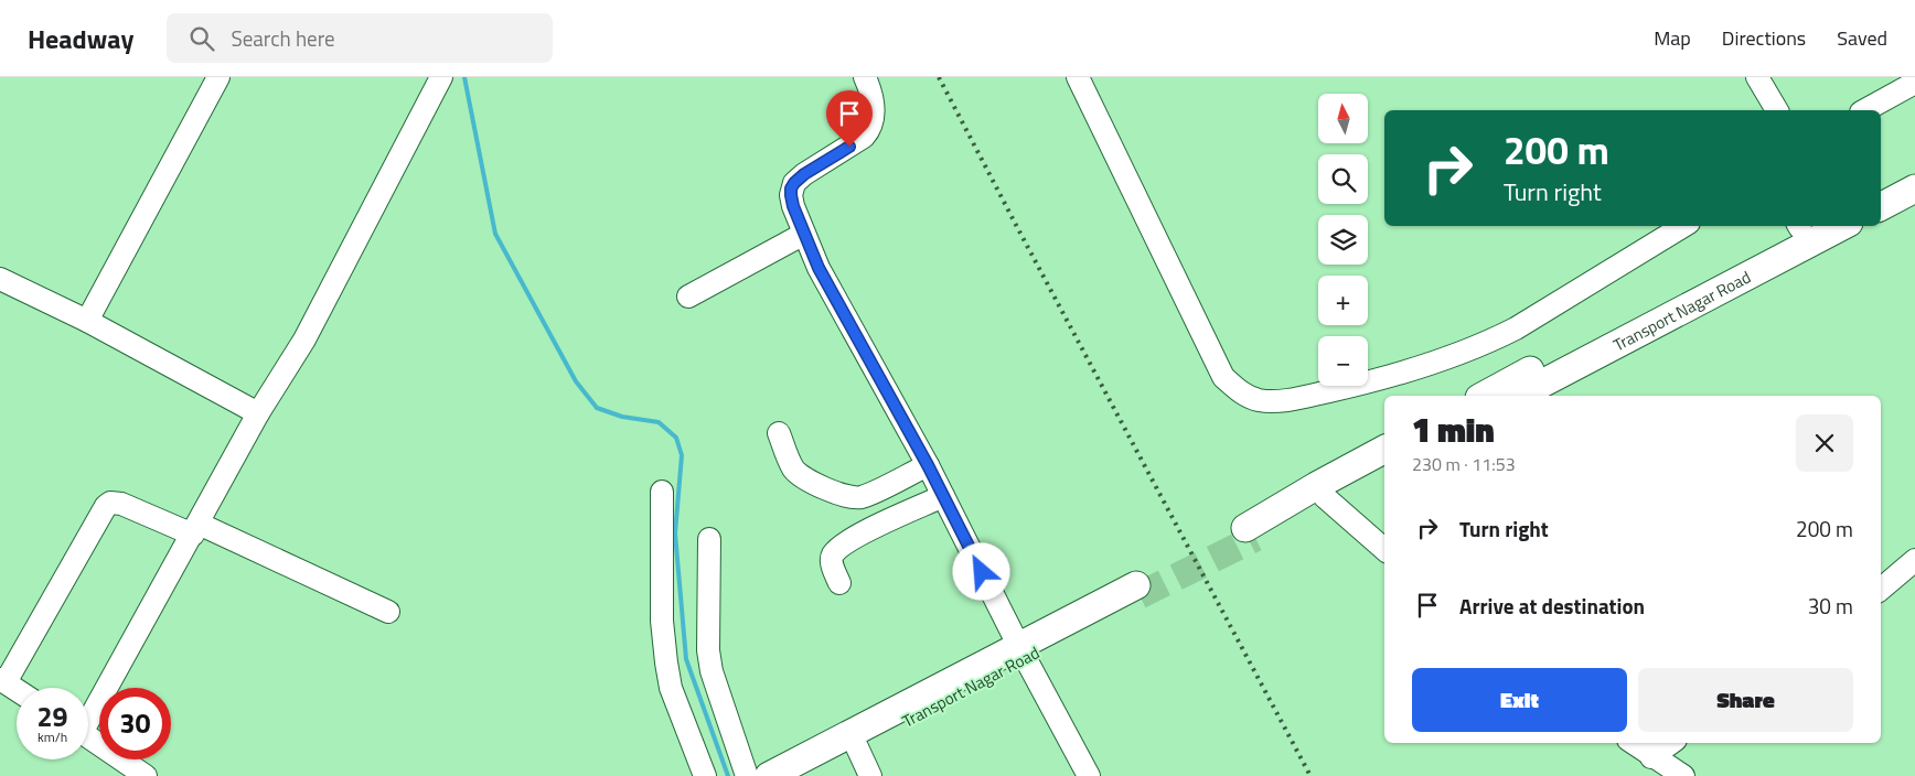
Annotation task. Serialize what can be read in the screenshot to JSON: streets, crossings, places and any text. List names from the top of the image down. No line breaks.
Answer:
{"streets":{"main road":["Transport Nagar Road"]},"north":"top","page":{"header":"Headway","search":"Search here","nav":["Map","Directions","Saved"],"map_buttons":["+","−"],"turn":["200 m","Turn right"],"heading":["1 min","230 m · 11:53"],"list":[{"name":"Turn right","value":"200 m"},{"name":"Arrive at destination","value":"30 m"}],"buttons":["Exit","Share"],"speed":"29 km/h","limit":"30"}}
